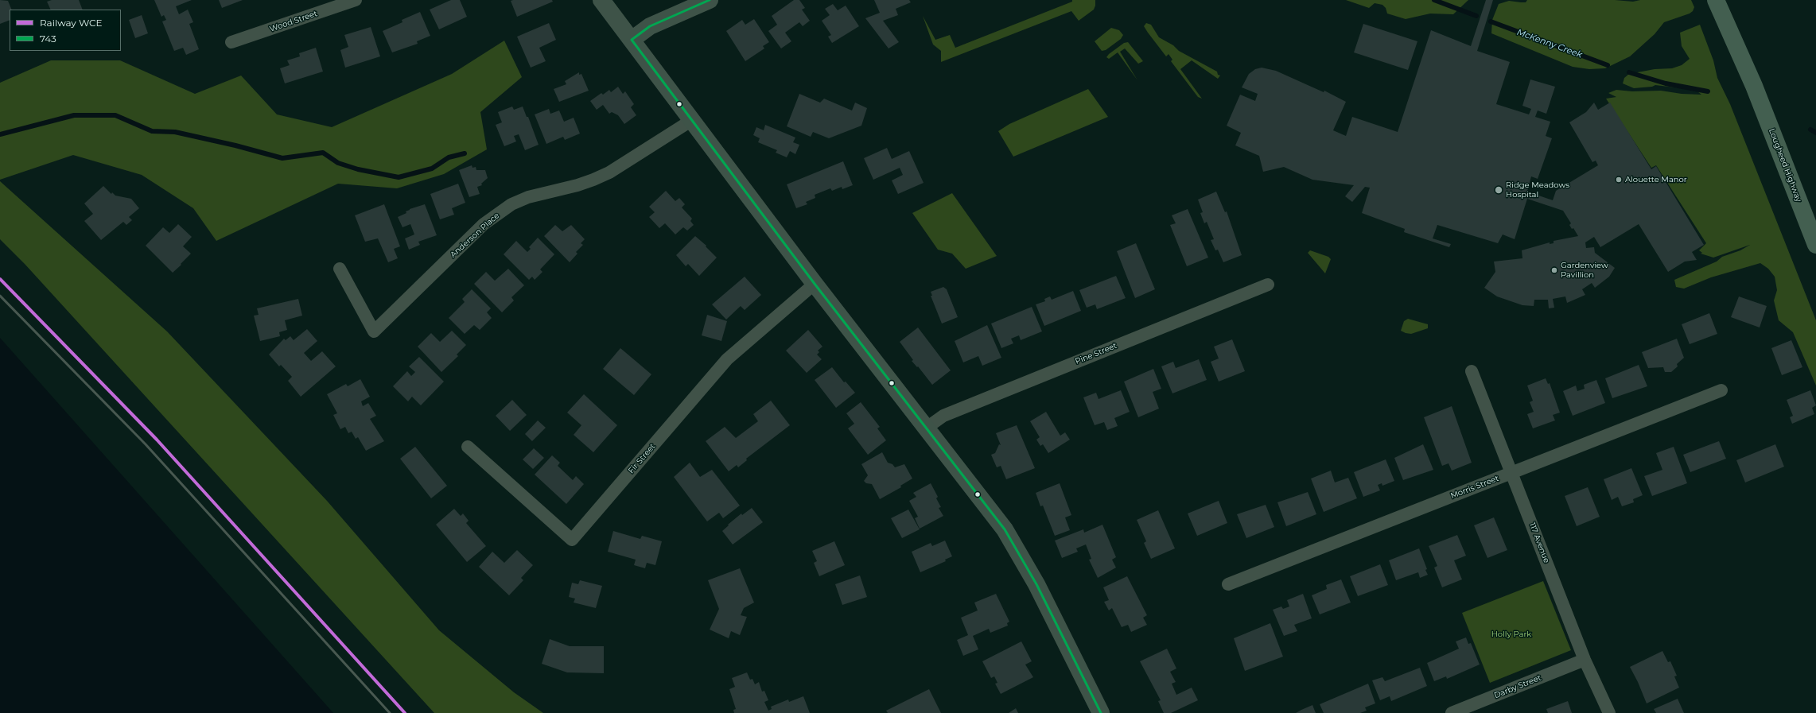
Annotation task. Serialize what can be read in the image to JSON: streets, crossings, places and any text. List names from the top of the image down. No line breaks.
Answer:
{"streets":{"highway":["Lougheed Highway"],"street":["Wood Street","Anderson Place","Pine Street","Fir Street","Morris Street","117 Avenue","Darby Street"]},"crossings":[["Morris Street","117 Avenue"],["117 Avenue","Darby Street"]],"water":["McKenny Creek"],"parks":["Holly Park"],"places":["Alouette Manor","Ridge Meadows Hospital","Gardenview Pavillion"],"lines":["transit line 743","rail line WCE"],"legend":["Railway WCE","743"]}
